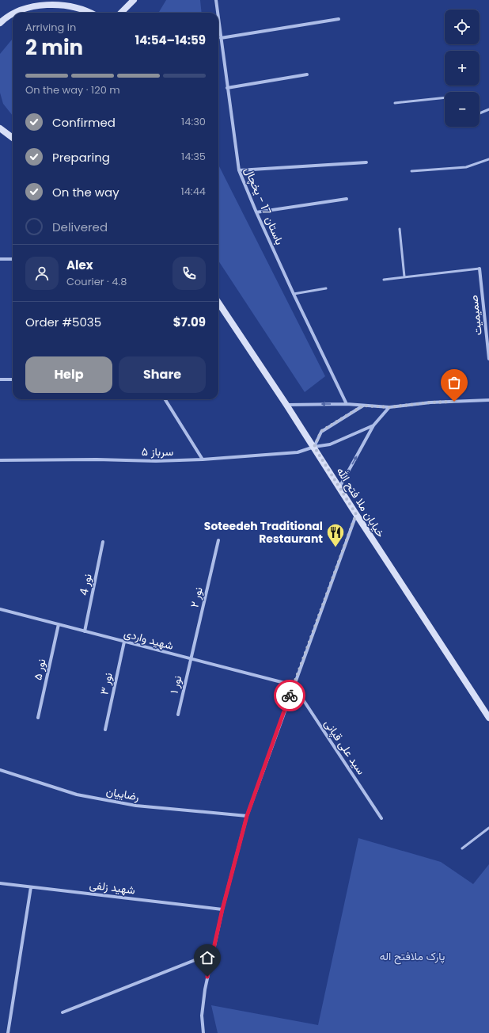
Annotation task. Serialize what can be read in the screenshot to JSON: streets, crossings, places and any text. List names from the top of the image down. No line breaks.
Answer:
{"streets":{"main road":["خیابان ملا فتح الله"],"street":["باستان 17 - یخچال","صمیمیت","سرباز ۵","نور 4","نور ۲","شهید واردی","نور ۵","نور ۳","نور ۱","سید علی قپانی","رضاییان","شهید زلفی"]},"crossings":[["سرباز ۵","خیابان ملا فتح الله"],["نور 4","شهید واردی"],["نور ۲","شهید واردی"],["نور ۲","نور ۱"],["شهید واردی","نور ۵"],["شهید واردی","نور ۳"],["شهید واردی","نور ۱"],["شهید واردی","سید علی قپانی"]],"parks":["پارک ملافتح اله"],"places":{"restaurant":["Soteedeh Traditional Restaurant"]},"page":{"map_buttons":["+","−"],"heading":["2 min","Arriving in","14:54–14:59"],"panel":["Alex","Courier · 4.8","Order #5035","$7.09"],"bar":"On the way · 120 m","list":[["Confirmed","14:30"],["Preparing","14:35"],["On the way","14:44"],"Delivered"],"buttons":["Help","Share"]}}
